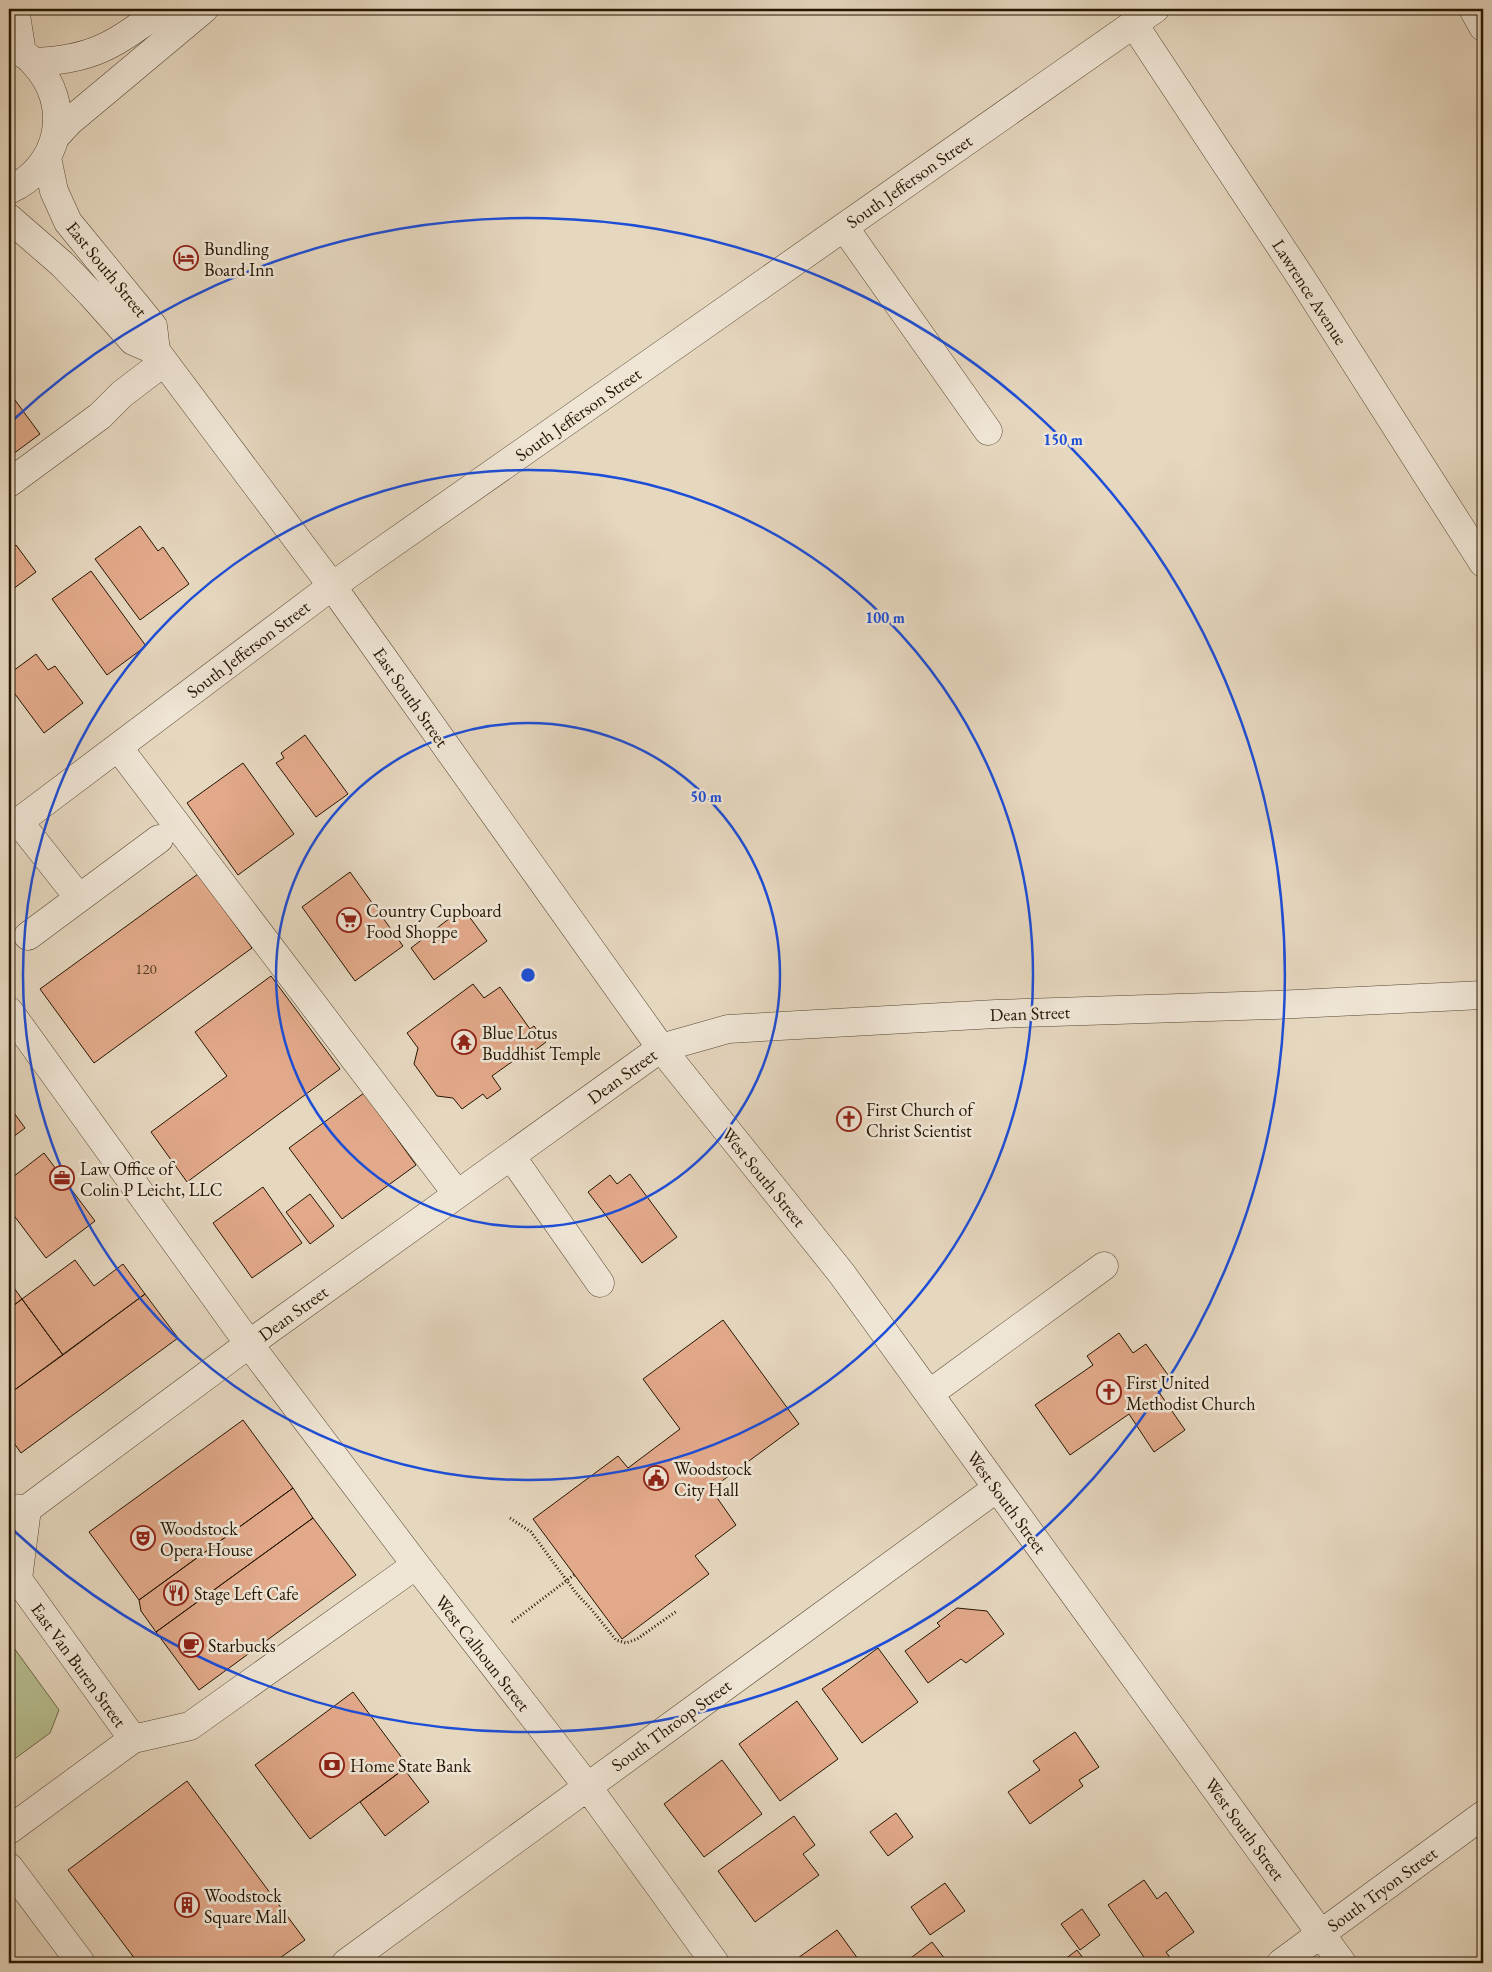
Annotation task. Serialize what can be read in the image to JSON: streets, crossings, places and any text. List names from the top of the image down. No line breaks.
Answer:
{"streets":{"street":["South Jefferson Street","East South Street","Lawrence Avenue","Dean Street","West South Street","West Calhoun Street","East Van Buren Street","South Throop Street","South Tryon Street"]},"crossings":[["South Jefferson Street","East South Street"],["South Jefferson Street","Lawrence Avenue"],["East South Street","Dean Street"],["East South Street","West South Street"],["Dean Street","West South Street"],["Dean Street","West Calhoun Street"],["West South Street","South Throop Street"],["West South Street","South Tryon Street"],["West Calhoun Street","South Throop Street"]],"places":{"hotel":["Bundling Board Inn"],"supermarket":["Country Cupboard Food Shoppe"],"temple":["Blue Lotus Buddhist Temple"],"church":["First Church of Christ Scientist","First United Methodist Church"],"office":["Law Office of Colin P Leicht, LLC"],"public building":["Woodstock City Hall"],"theatre":["Woodstock Opera House"],"restaurant":["Stage Left Cafe"],"cafe":["Starbucks"],"bank":["Home State Bank"],"building":["Woodstock Square Mall"]},"house_numbers":["120"],"rings":["150 m","100 m","50 m"]}
